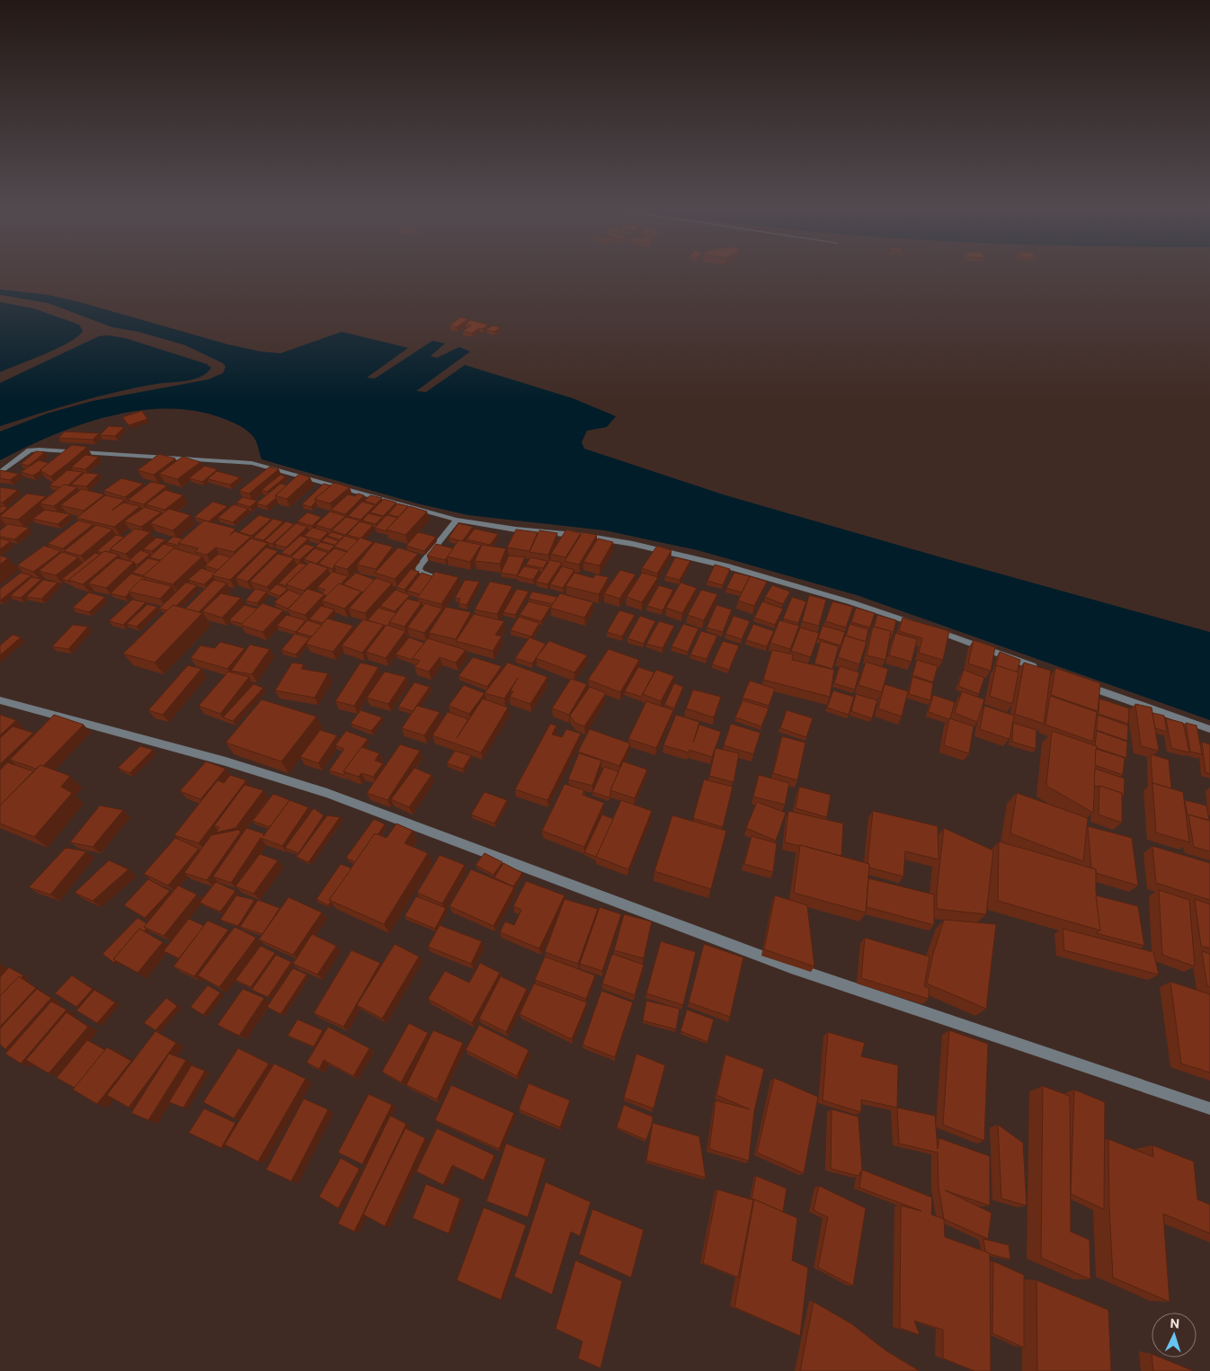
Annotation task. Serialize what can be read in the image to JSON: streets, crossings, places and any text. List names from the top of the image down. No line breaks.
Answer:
{"north":"top"}
